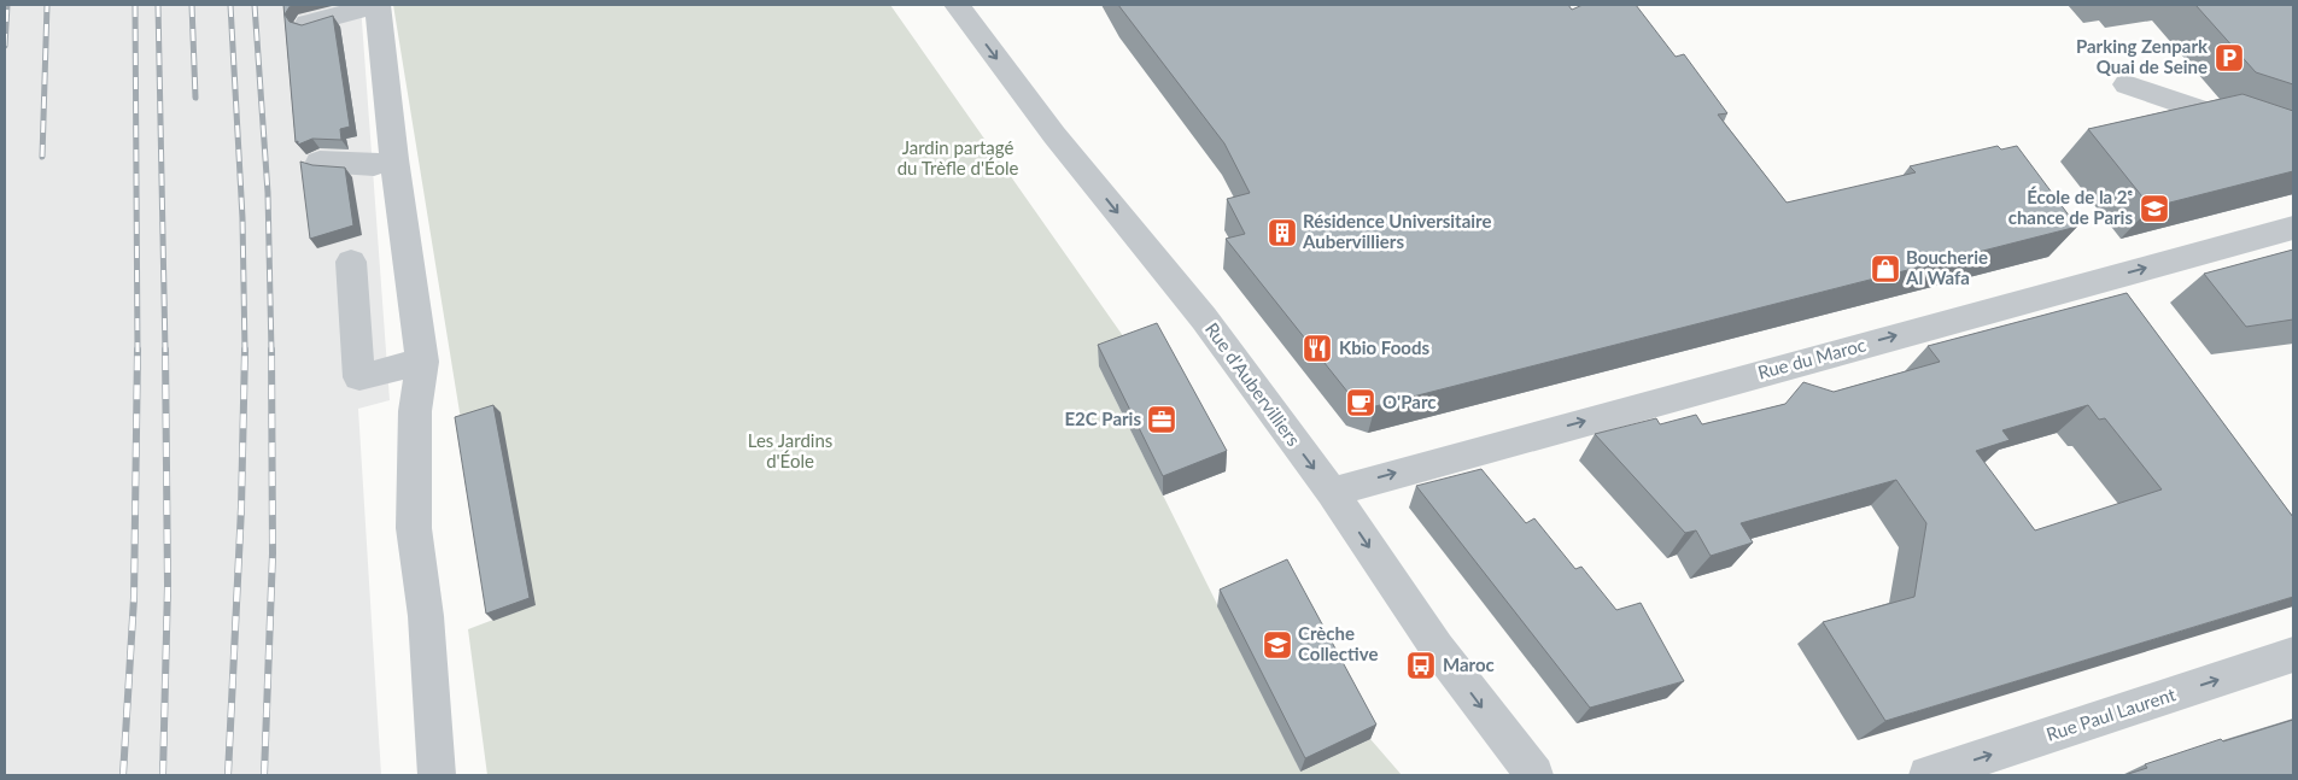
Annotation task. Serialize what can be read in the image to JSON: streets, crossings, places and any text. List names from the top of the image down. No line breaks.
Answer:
{"streets":{"street":["Rue du Maroc","Rue d'Aubervilliers","Rue Paul Laurent"]},"crossings":[["Rue du Maroc","Rue d'Aubervilliers"]],"one_way":["Rue du Maroc","Rue d'Aubervilliers","Rue Paul Laurent"],"parks":["Jardin partagé du Trèfle d'Éole","Les Jardins d'Éole"],"places":{"parking":["Parking Zenpark Quai de Seine"],"school or university":["École de la 2ᵉ chance de Paris","Crèche Collective"],"building":["Résidence Universitaire Aubervilliers"],"shop":["Boucherie Al Wafa"],"restaurant":["Kbio Foods"],"cafe":["O'Parc"],"office":["E2C Paris"],"bus stop":["Maroc"]}}
